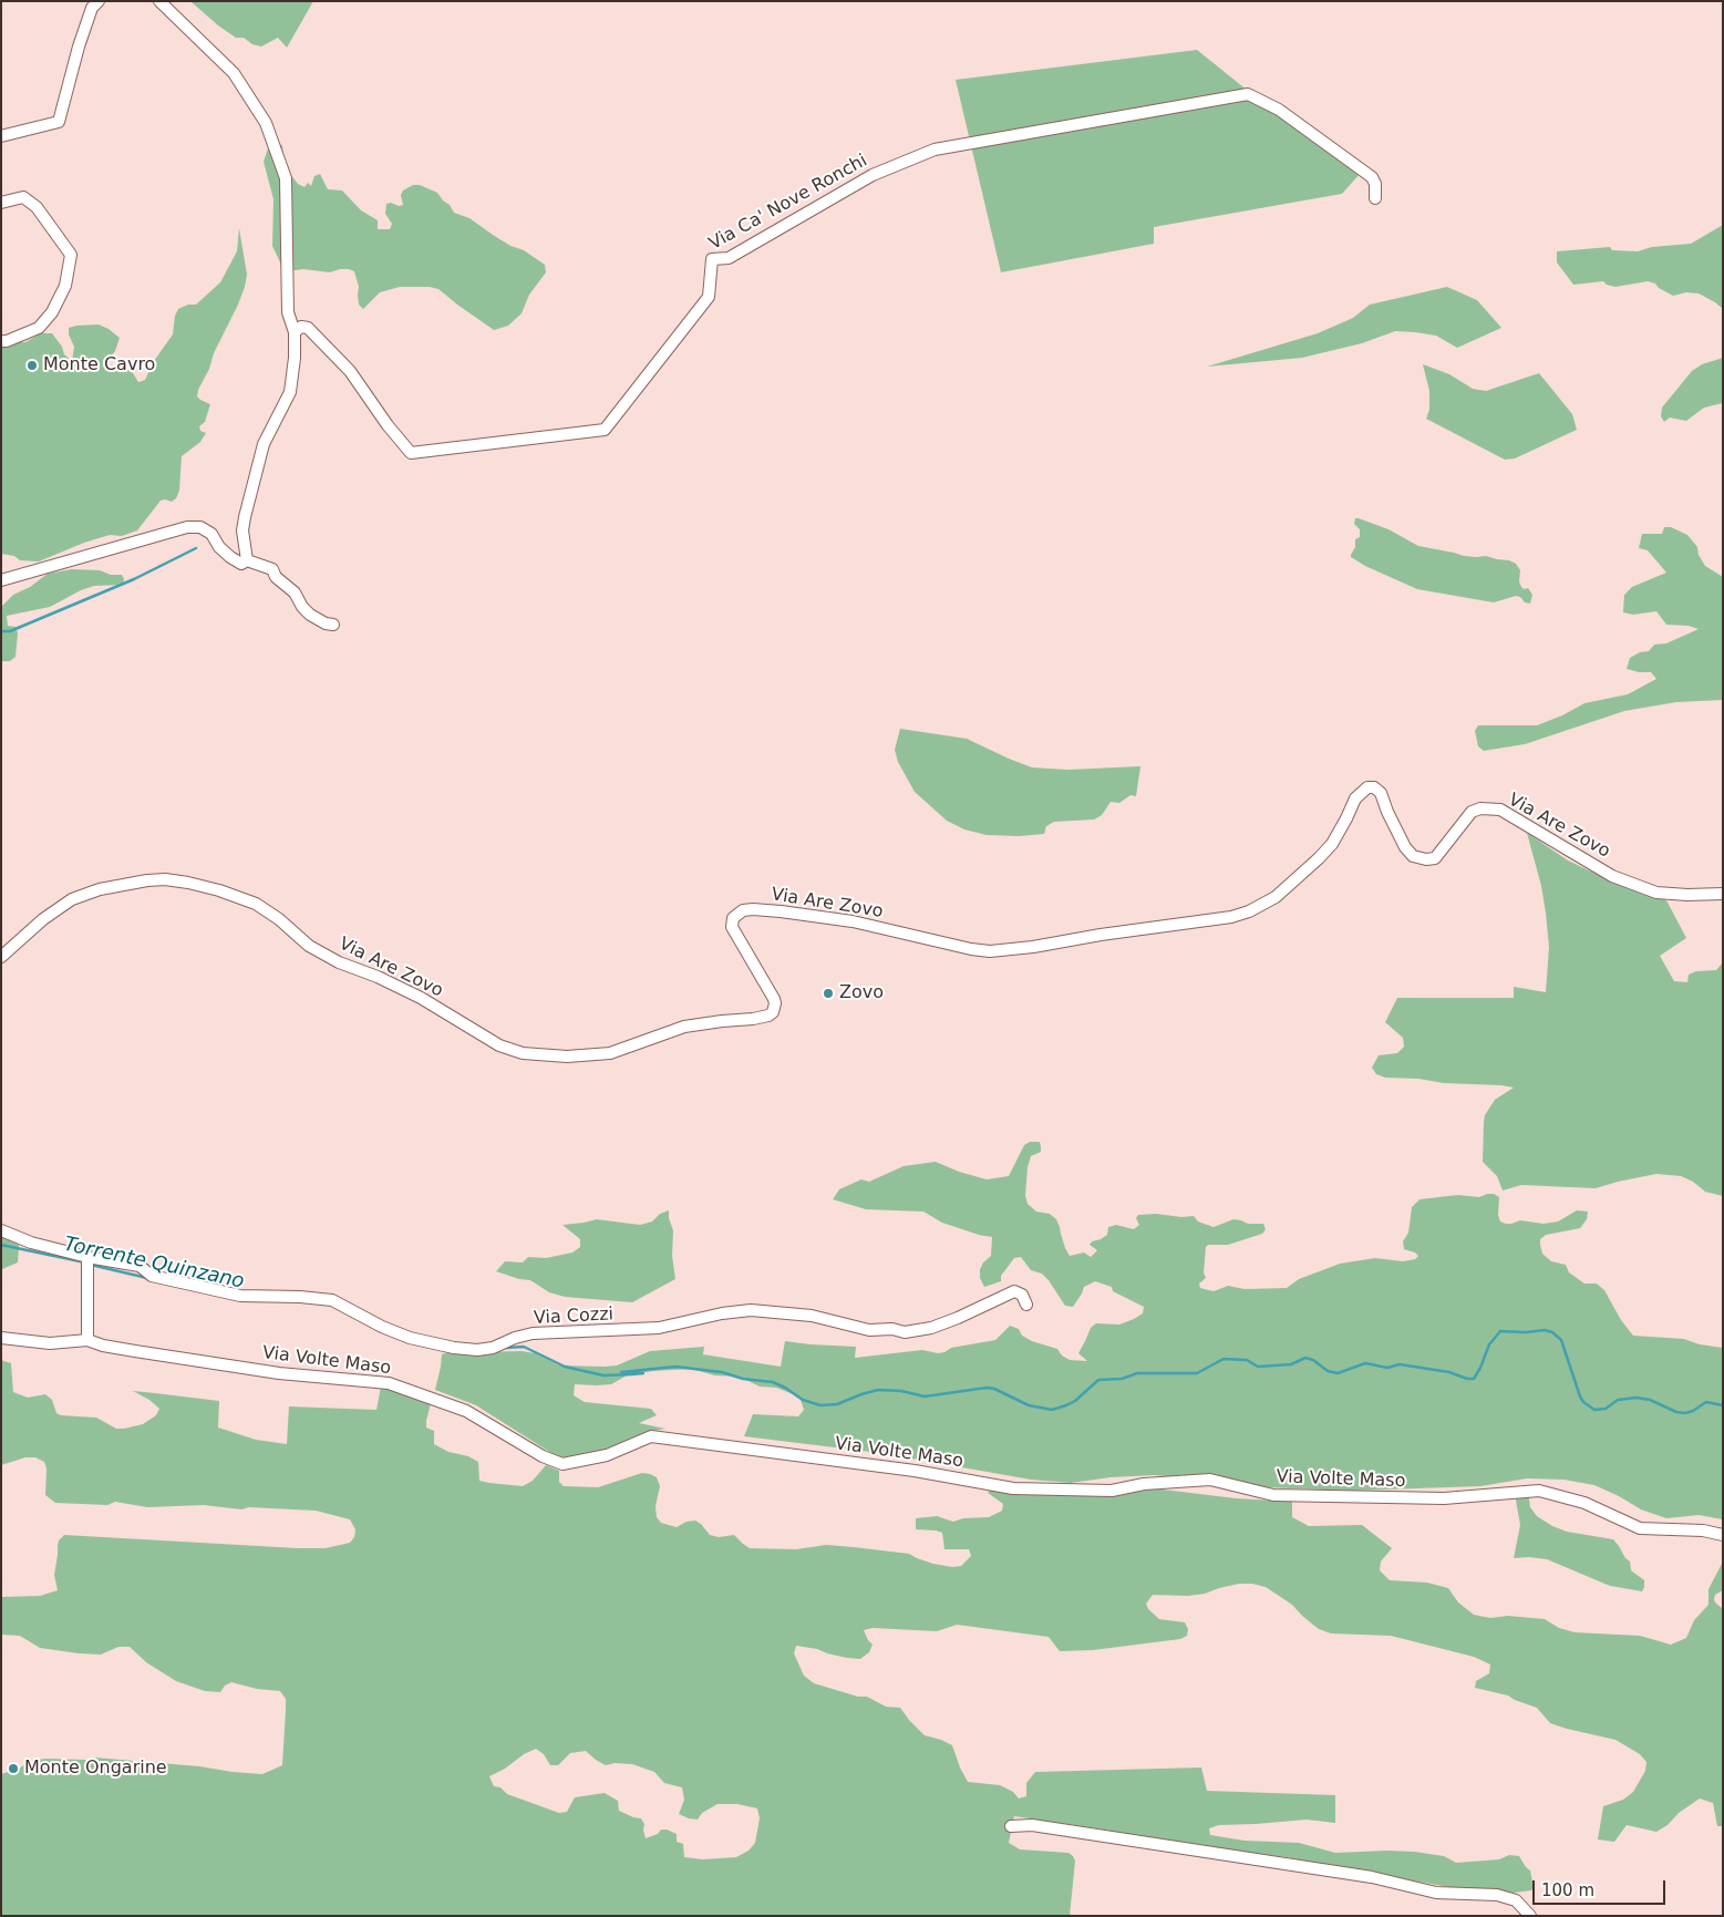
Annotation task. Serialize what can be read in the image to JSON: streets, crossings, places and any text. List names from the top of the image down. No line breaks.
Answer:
{"streets":{"street":["Via Ca' Nove Ronchi","Via Are Zovo","Via Cozzi","Via Volte Maso"]},"water":["Torrente Quinzano"],"places":["Monte Cavro","Zovo","Monte Ongarine"],"scale_bar":"100 m"}
